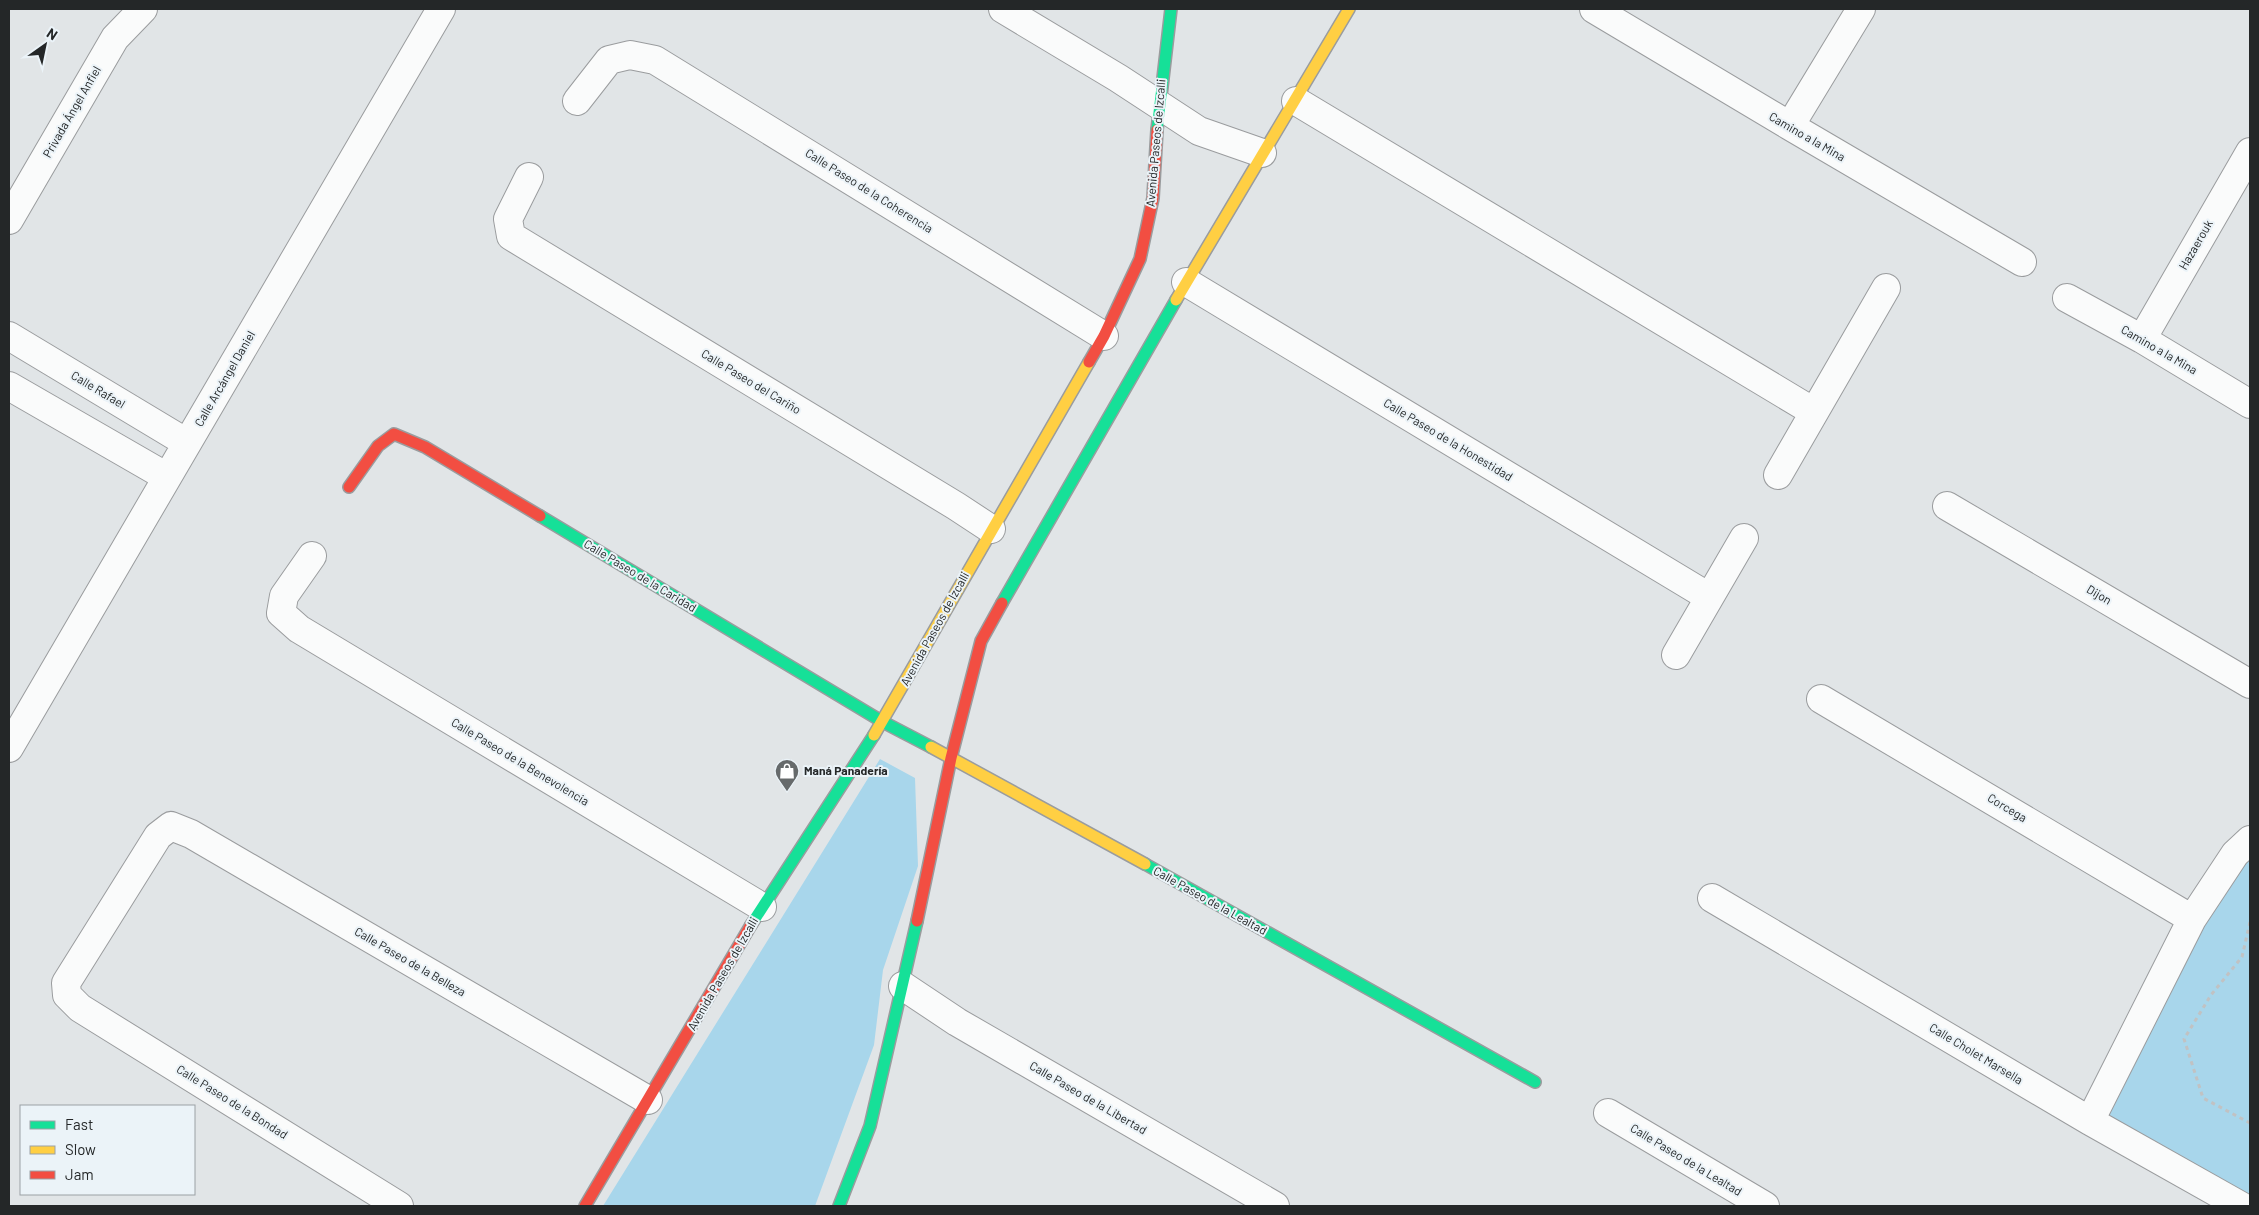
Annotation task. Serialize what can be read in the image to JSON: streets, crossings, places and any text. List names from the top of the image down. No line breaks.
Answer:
{"streets":{"street":["Privada Ángel Anfiel","Camino a la Mina","Avenida Paseos de Izcalli","Calle Paseo de la Coherencia","Hazaerouk","Calle Arcángel Daniel","Calle Paseo del Cariño","Calle Rafael","Calle Paseo de la Honestidad","Calle Paseo de la Caridad","Dijon","Calle Paseo de la Benevolencia","Corcega","Calle Paseo de la Lealtad","Calle Paseo de la Belleza","Calle Cholet Marsella","Calle Paseo de la Libertad","Calle Paseo de la Bondad"]},"crossings":[["Camino a la Mina","Hazaerouk"],["Avenida Paseos de Izcalli","Calle Paseo de la Coherencia"],["Avenida Paseos de Izcalli","Calle Paseo del Cariño"],["Avenida Paseos de Izcalli","Calle Paseo de la Caridad"],["Avenida Paseos de Izcalli","Calle Paseo de la Benevolencia"],["Avenida Paseos de Izcalli","Calle Paseo de la Lealtad"],["Avenida Paseos de Izcalli","Calle Paseo de la Belleza"],["Calle Arcángel Daniel","Calle Rafael"],["Calle Paseo de la Caridad","Calle Paseo de la Lealtad"],["Calle Paseo de la Belleza","Calle Paseo de la Bondad"]],"places":{"shop":["Maná Panadería"]},"legend":["Fast","Slow","Jam"],"north":"top right"}
